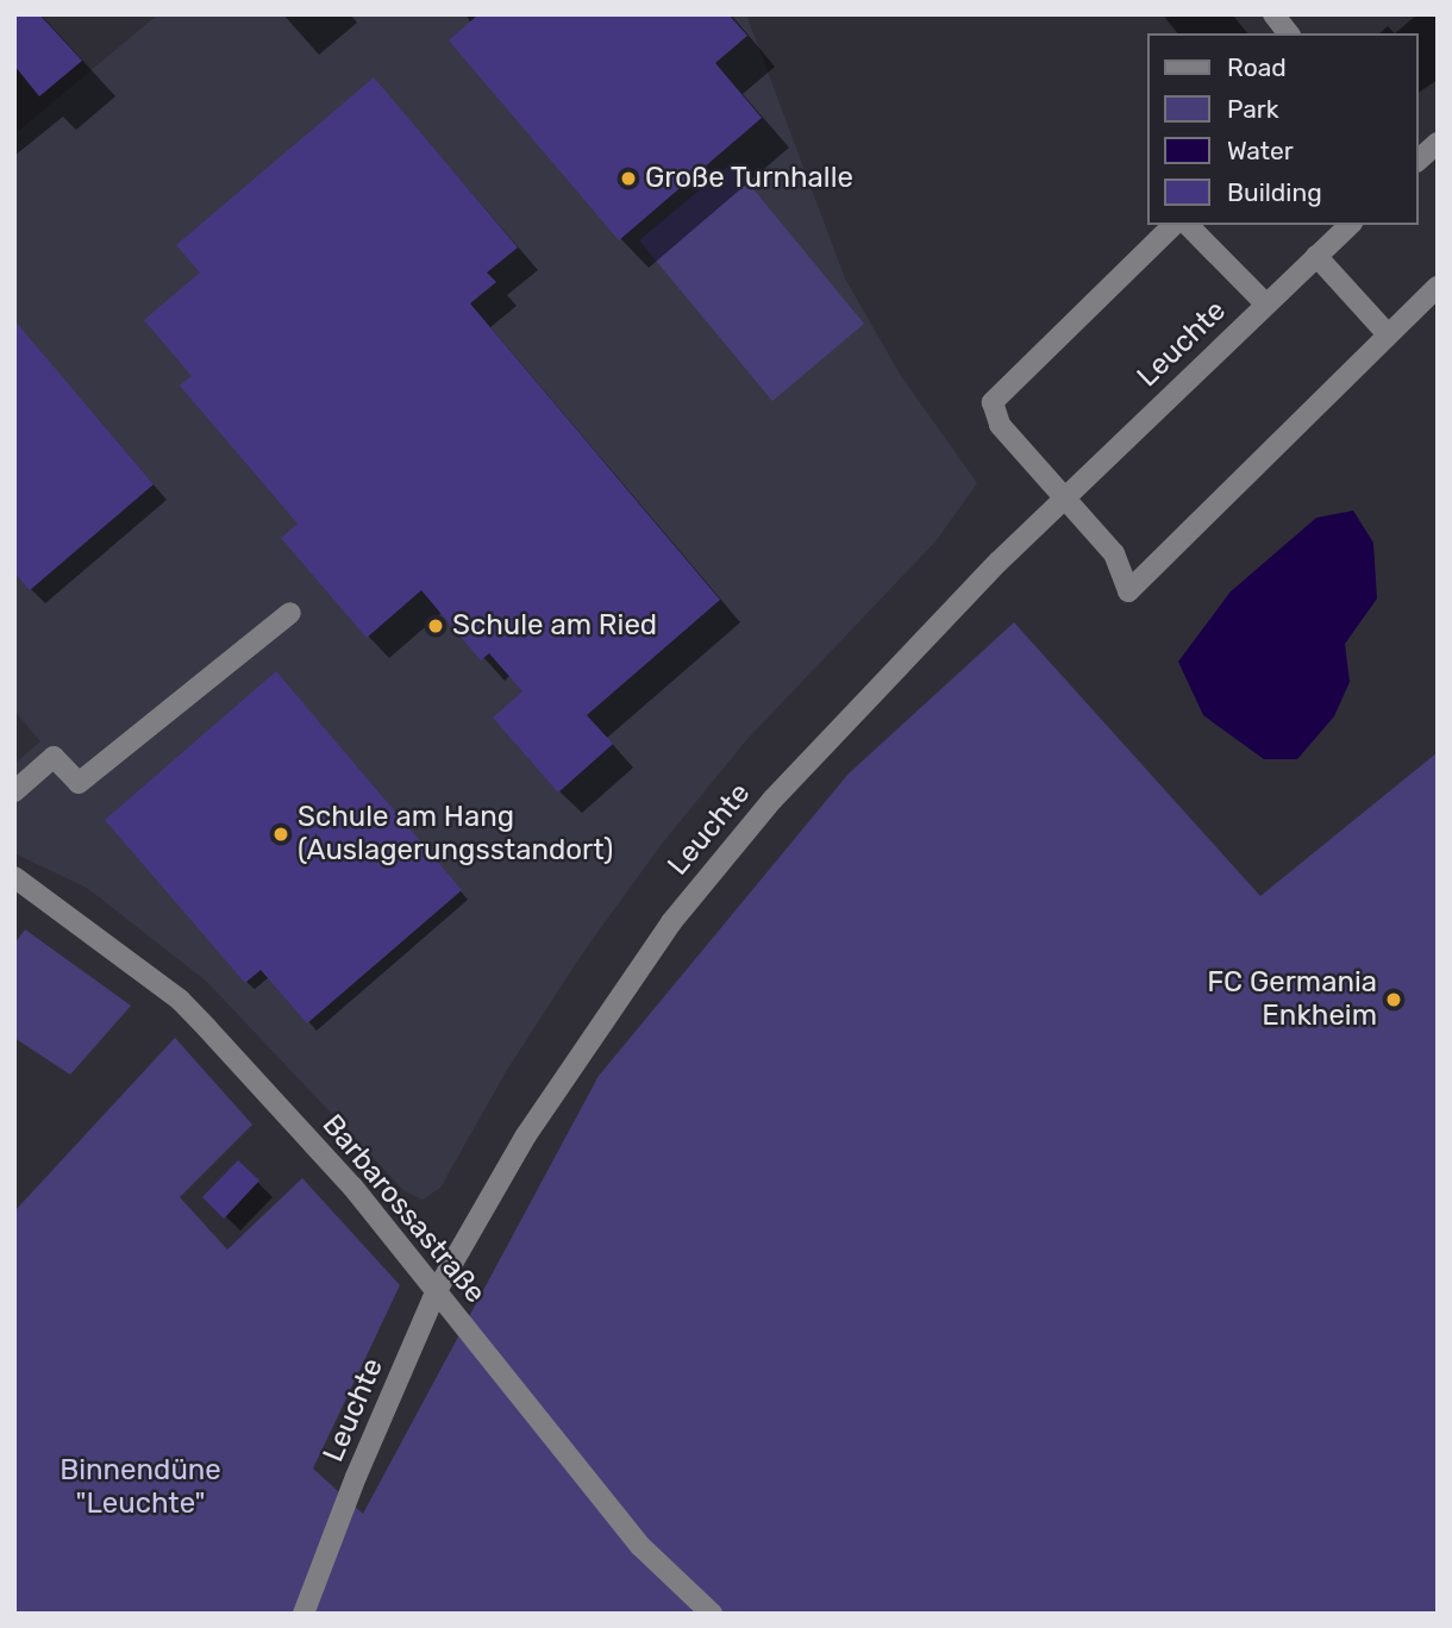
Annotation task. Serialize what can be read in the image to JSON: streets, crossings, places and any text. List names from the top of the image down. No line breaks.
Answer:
{"streets":{"street":["Leuchte","Barbarossastraße"]},"crossings":[["Leuchte","Barbarossastraße"]],"parks":["Binnendüne \"Leuchte\""],"places":["Große Turnhalle","Schule am Ried","Schule am Hang (Auslagerungsstandort)","FC Germania Enkheim"],"legend":["Road","Park","Water","Building"]}
